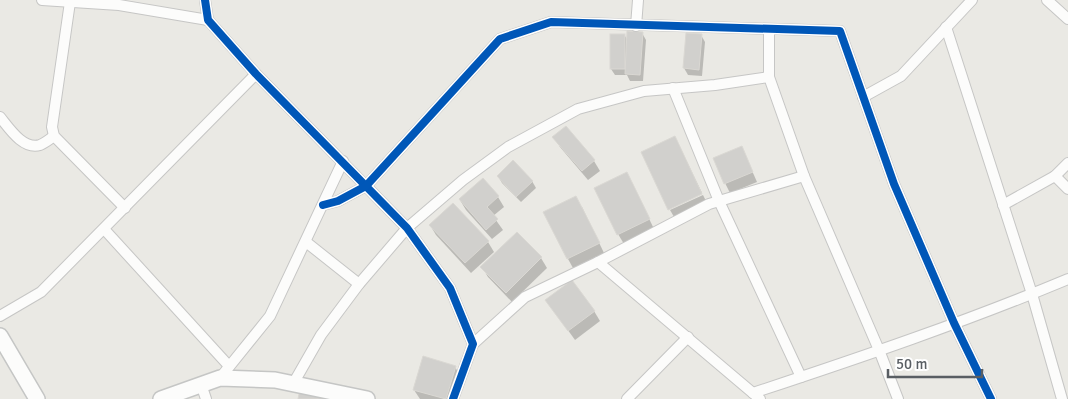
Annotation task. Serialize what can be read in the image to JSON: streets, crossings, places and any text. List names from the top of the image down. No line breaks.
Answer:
{"scale_bar":"50 m"}
